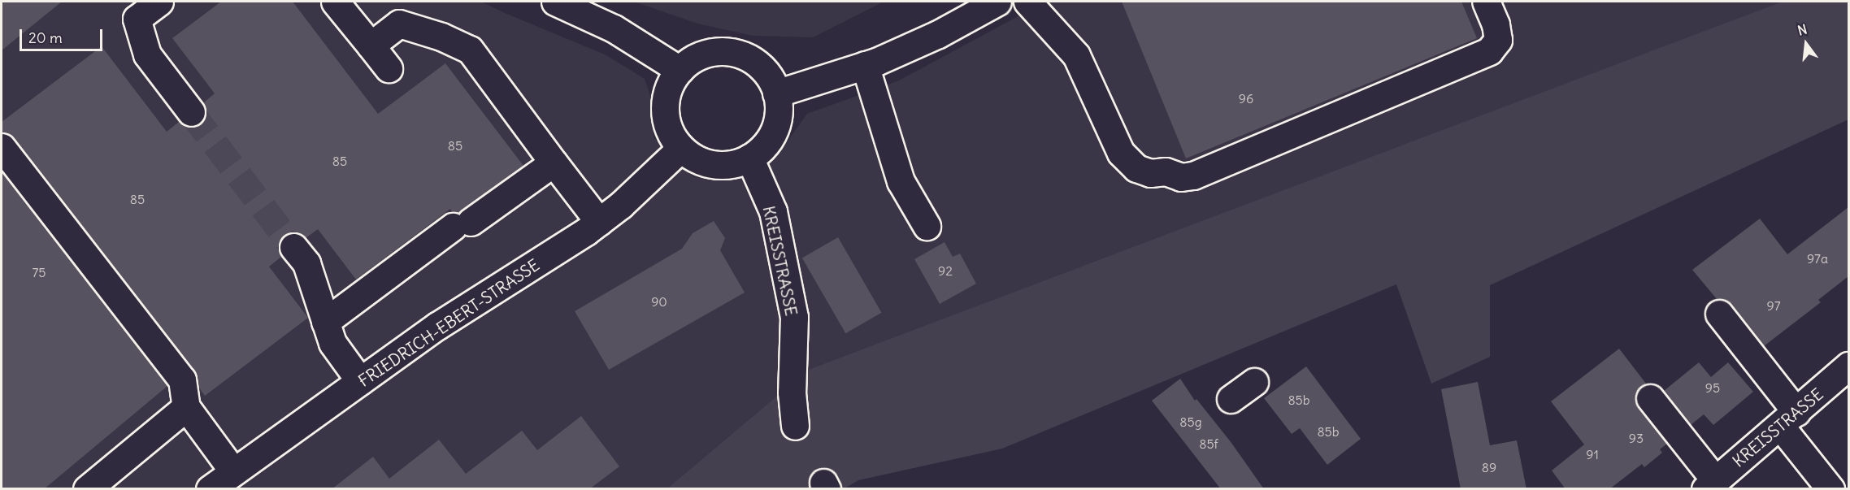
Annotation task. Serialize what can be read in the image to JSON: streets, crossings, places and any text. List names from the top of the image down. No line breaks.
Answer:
{"streets":{"street":["KREISSTRASSE","FRIEDRICH-EBERT-STRASSE"]},"crossings":[["KREISSTRASSE","FRIEDRICH-EBERT-STRASSE"]],"house_numbers":["96","85","85","85","97a","92","75","90","97","95","85b","85g","85b","93","85f","91","89"],"scale_bar":"20 m","north":"top"}
